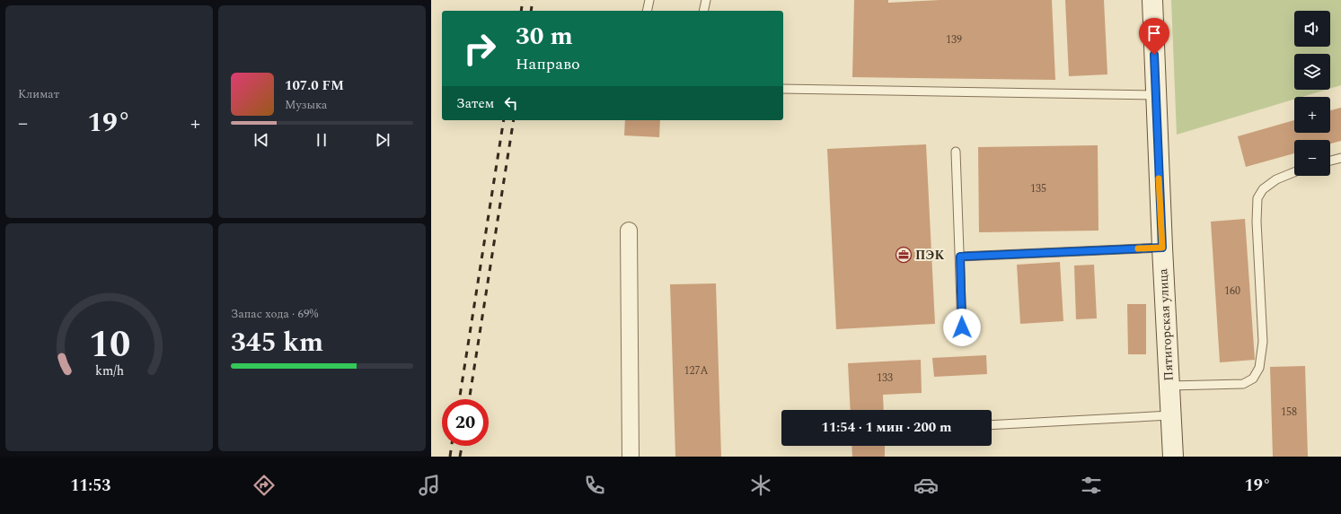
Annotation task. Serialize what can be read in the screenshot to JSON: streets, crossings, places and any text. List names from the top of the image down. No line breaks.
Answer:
{"streets":{"main road":["Пятигорская улица"]},"places":{"office":["ПЭК"]},"house_numbers":["139","135","160","127А","133","158"],"page":{"tile":["Климат",["Запас хода · 69%","345 km"]],"map_buttons":["+","−"],"turn":["30 m","Направо"],"song":["107.0 FM","Музыка"],"then":"Затем","heat":["−","19°","+"],"limit":"20","trip":"11:54 · 1 мин · 200 m","tabs":["11:53","19°"],"gauge":["10","km/h"]}}
